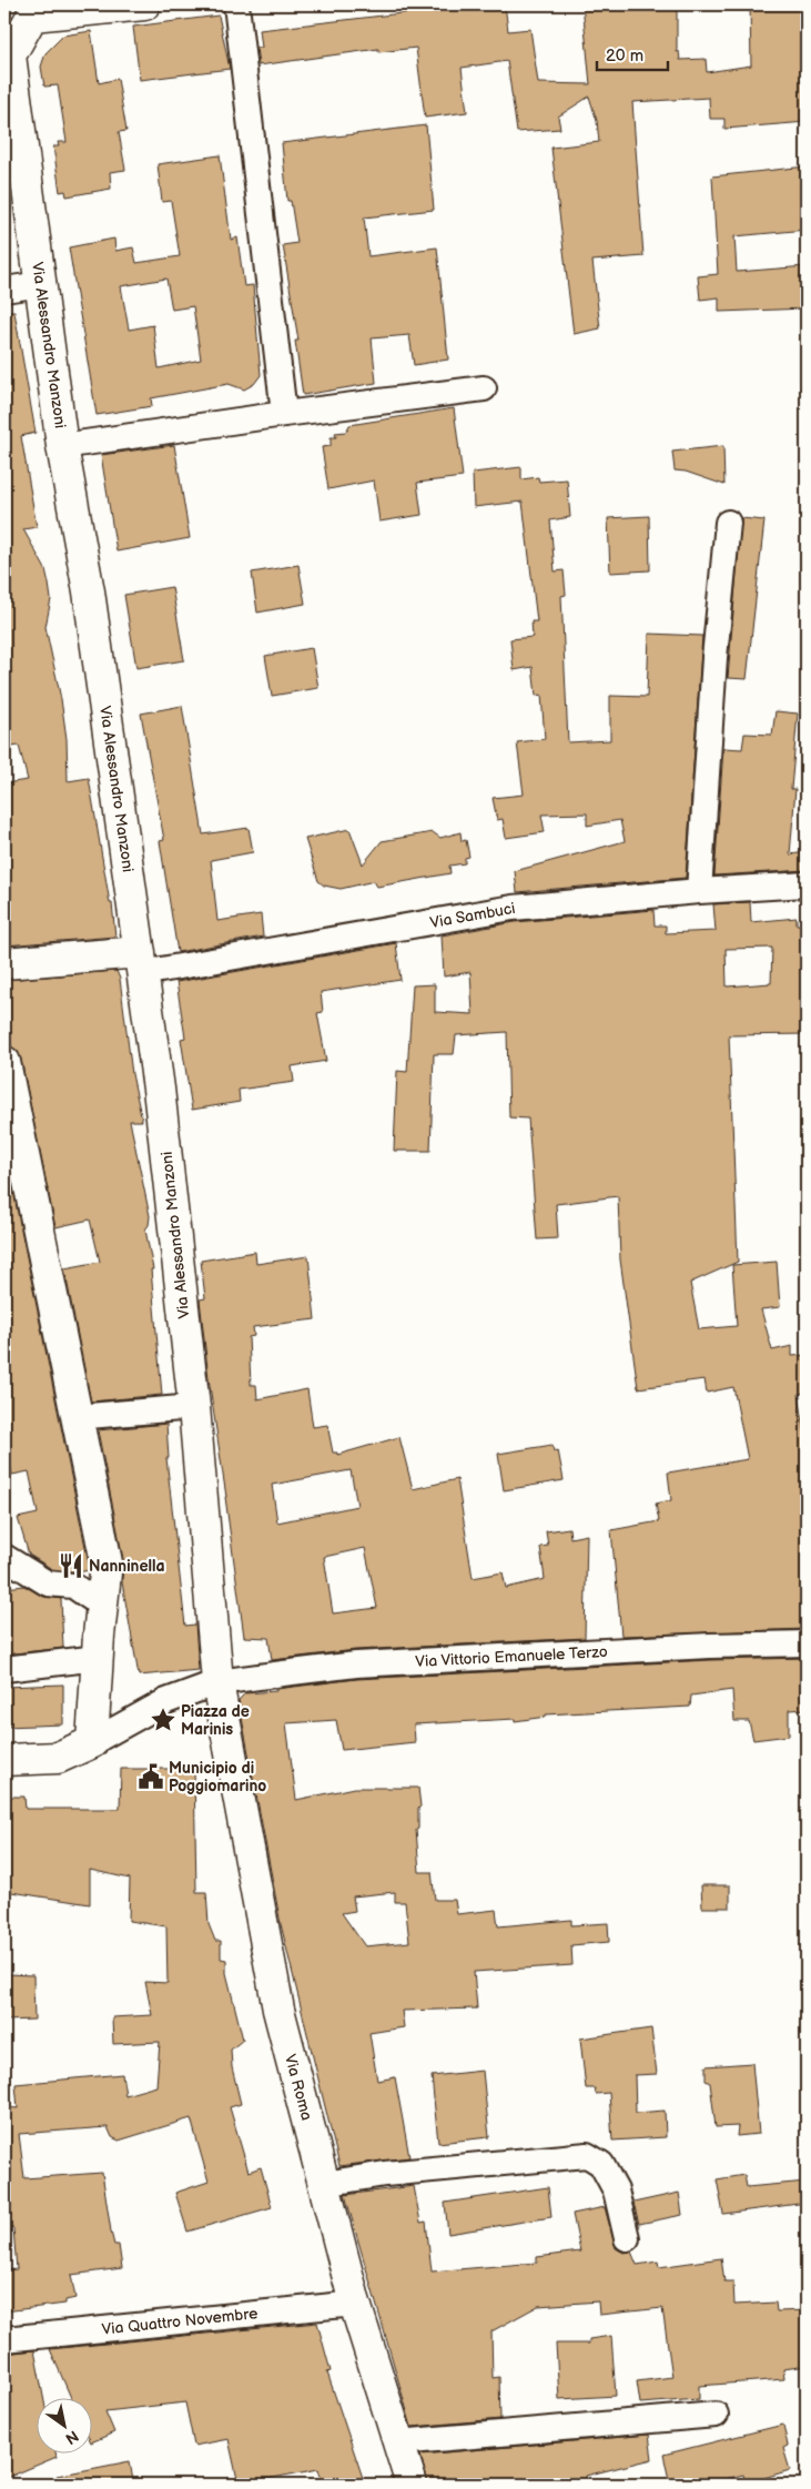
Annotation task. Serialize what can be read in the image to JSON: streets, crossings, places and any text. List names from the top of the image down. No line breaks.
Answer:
{"streets":{"main road":["Via Alessandro Manzoni","Via Roma"],"street":["Via Sambuci","Via Vittorio Emanuele Terzo","Via Quattro Novembre"]},"crossings":[["Via Alessandro Manzoni","Via Sambuci"],["Via Alessandro Manzoni","Via Vittorio Emanuele Terzo"],["Via Alessandro Manzoni","Via Roma"],["Via Vittorio Emanuele Terzo","Via Roma"],["Via Roma","Via Quattro Novembre"]],"places":{"restaurant":["Nanninella"],"place":["Piazza de Marinis"],"public building":["Municipio di Poggiomarino"]},"scale_bar":"20 m","north":"bottom right"}
